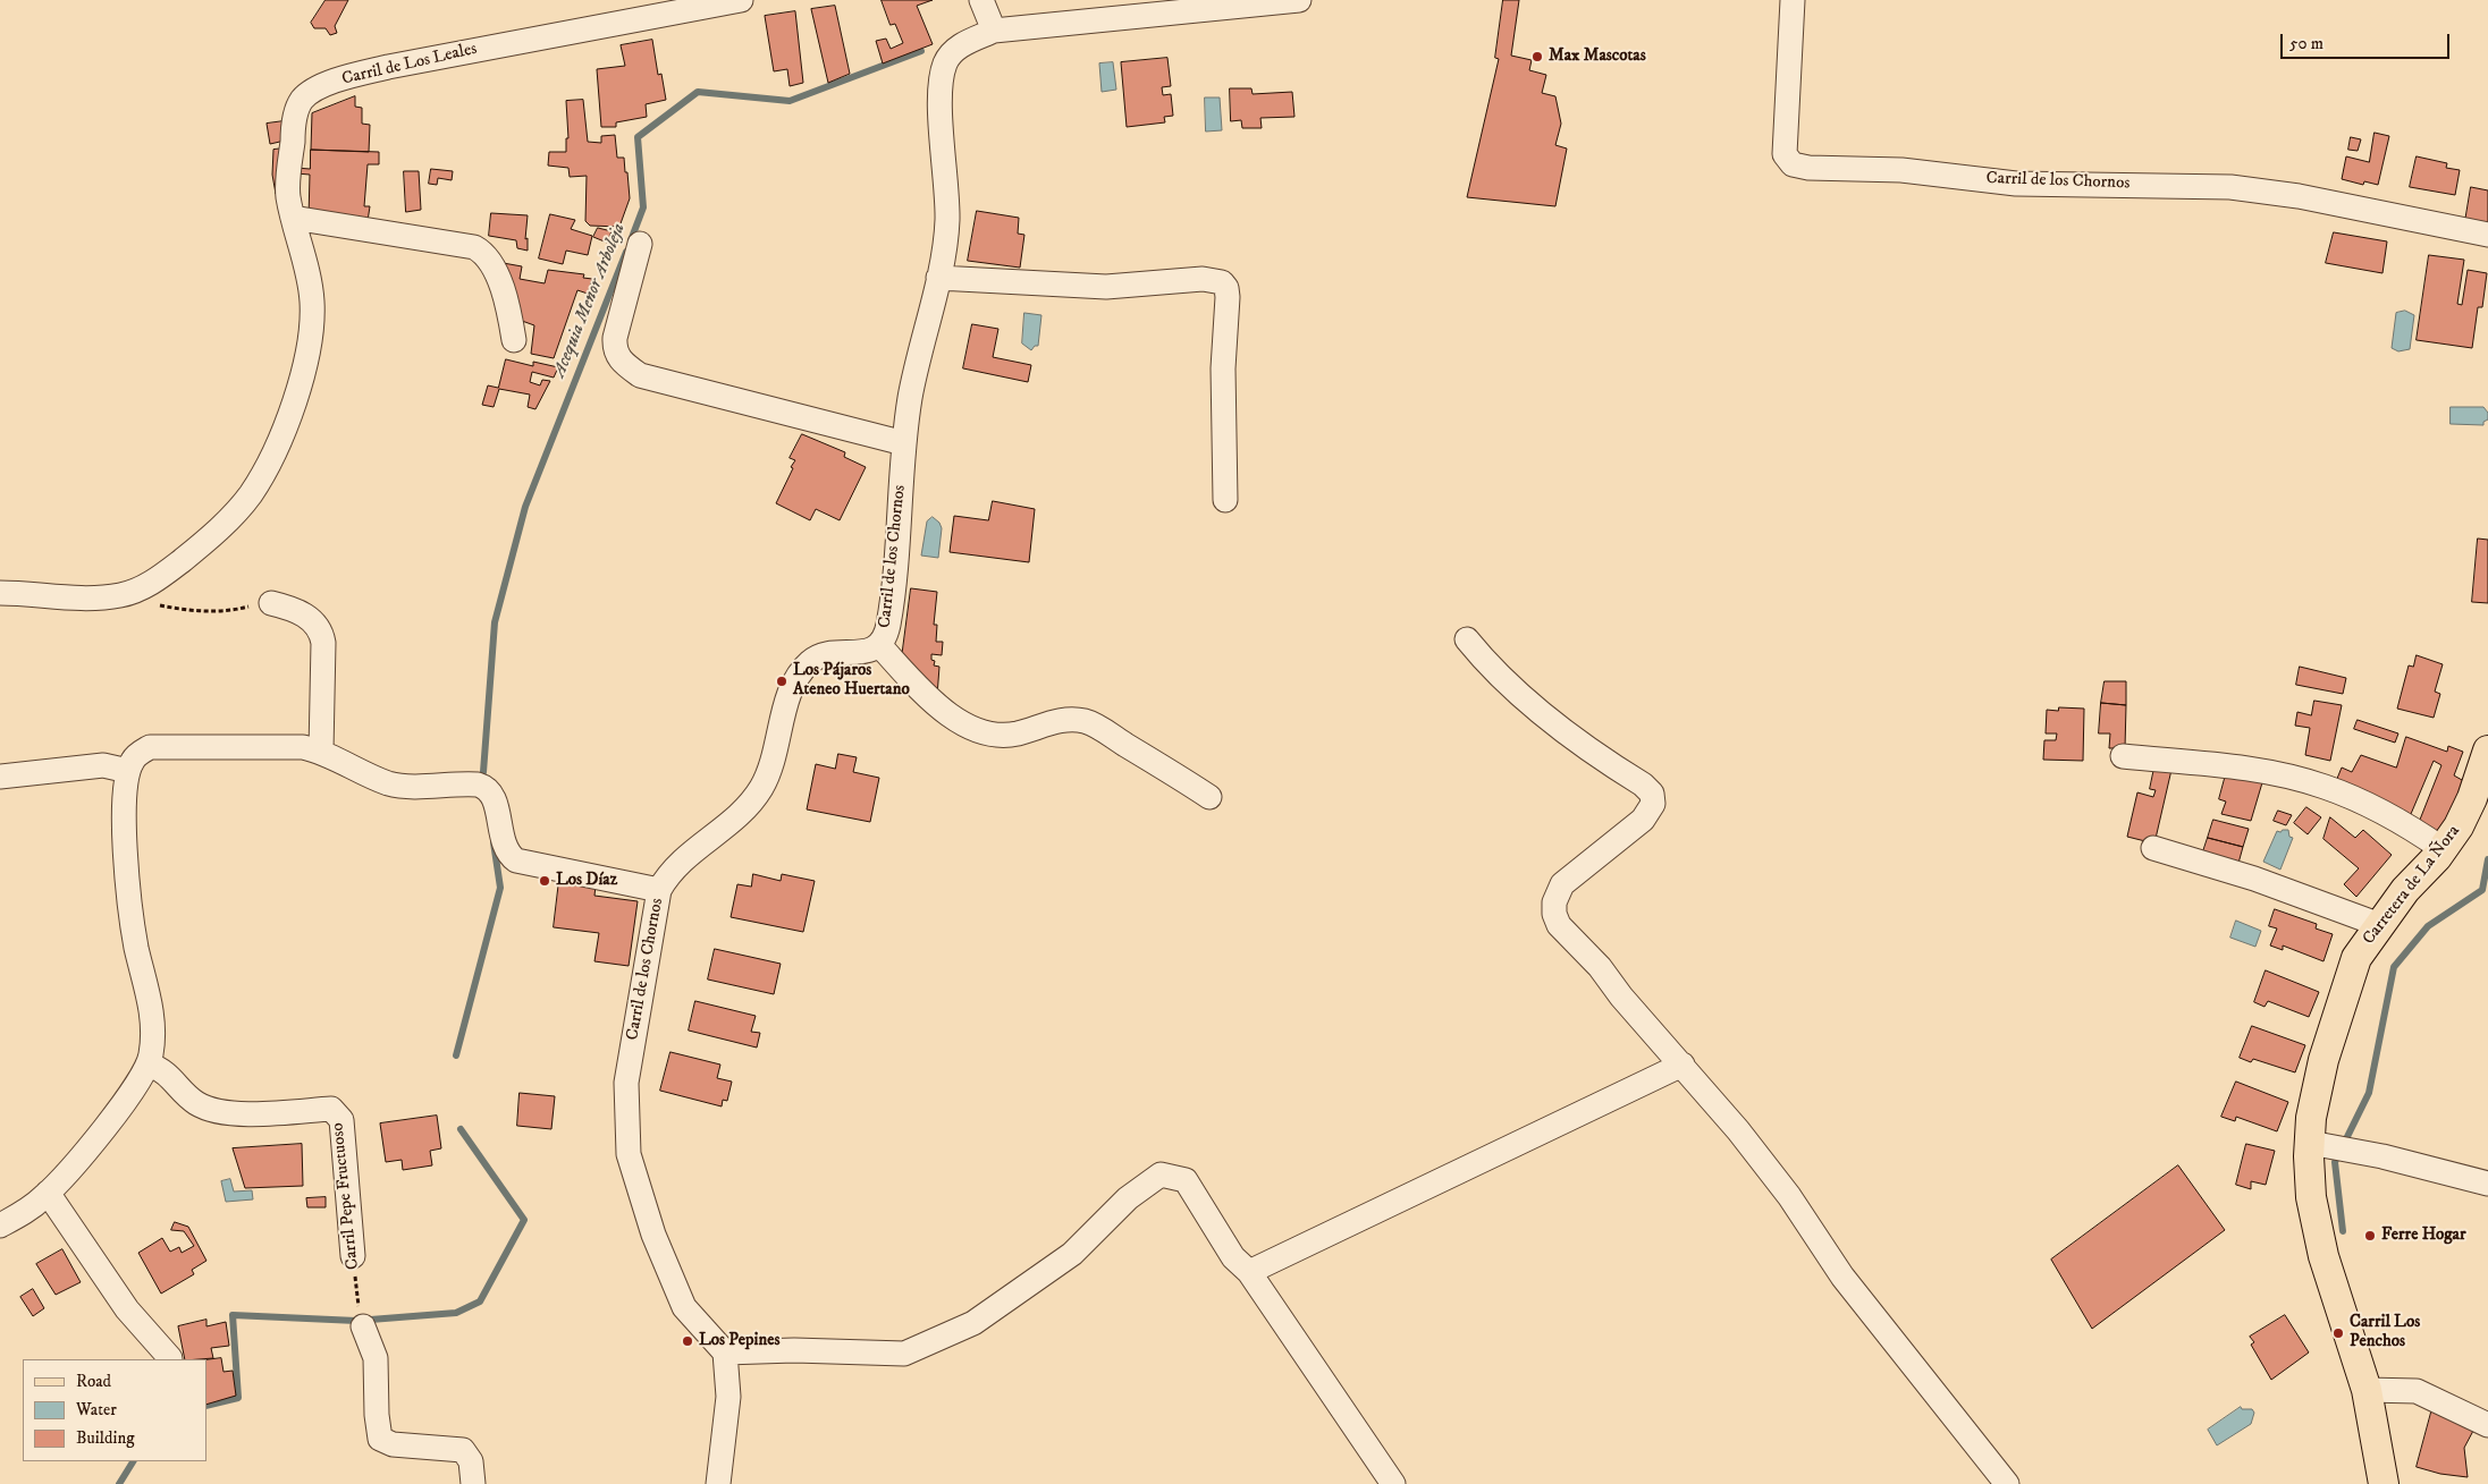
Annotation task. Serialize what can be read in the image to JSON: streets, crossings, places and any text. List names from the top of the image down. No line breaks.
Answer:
{"streets":{"main road":["Carretera de La Ñora"],"street":["Carril de Los Leales","Carril de los Chornos","Carril Pepe Fructuoso"]},"water":["Acequia Menor Arboleja"],"places":["Max Mascotas","Los Pájaros Ateneo Huertano","Los Díaz","Ferre Hogar","Carril Los Penchos","Los Pepines"],"legend":["Road","Water","Building"],"scale_bar":"50 m"}
